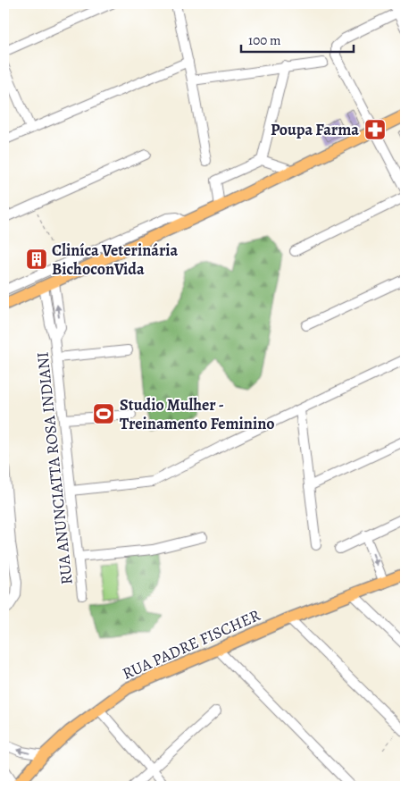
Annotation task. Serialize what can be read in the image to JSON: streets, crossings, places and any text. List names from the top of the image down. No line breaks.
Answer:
{"streets":{"main road":["RUA PADRE FISCHER"],"street":["RUA ANUNCIATTA ROSA INDIANI"]},"places":{"pharmacy":["Poupa Farma"],"building":["Cliníca Veterinária BichoconVida"],"sports":["Studio Mulher - Treinamento Feminino"]},"scale_bar":"100 m"}
